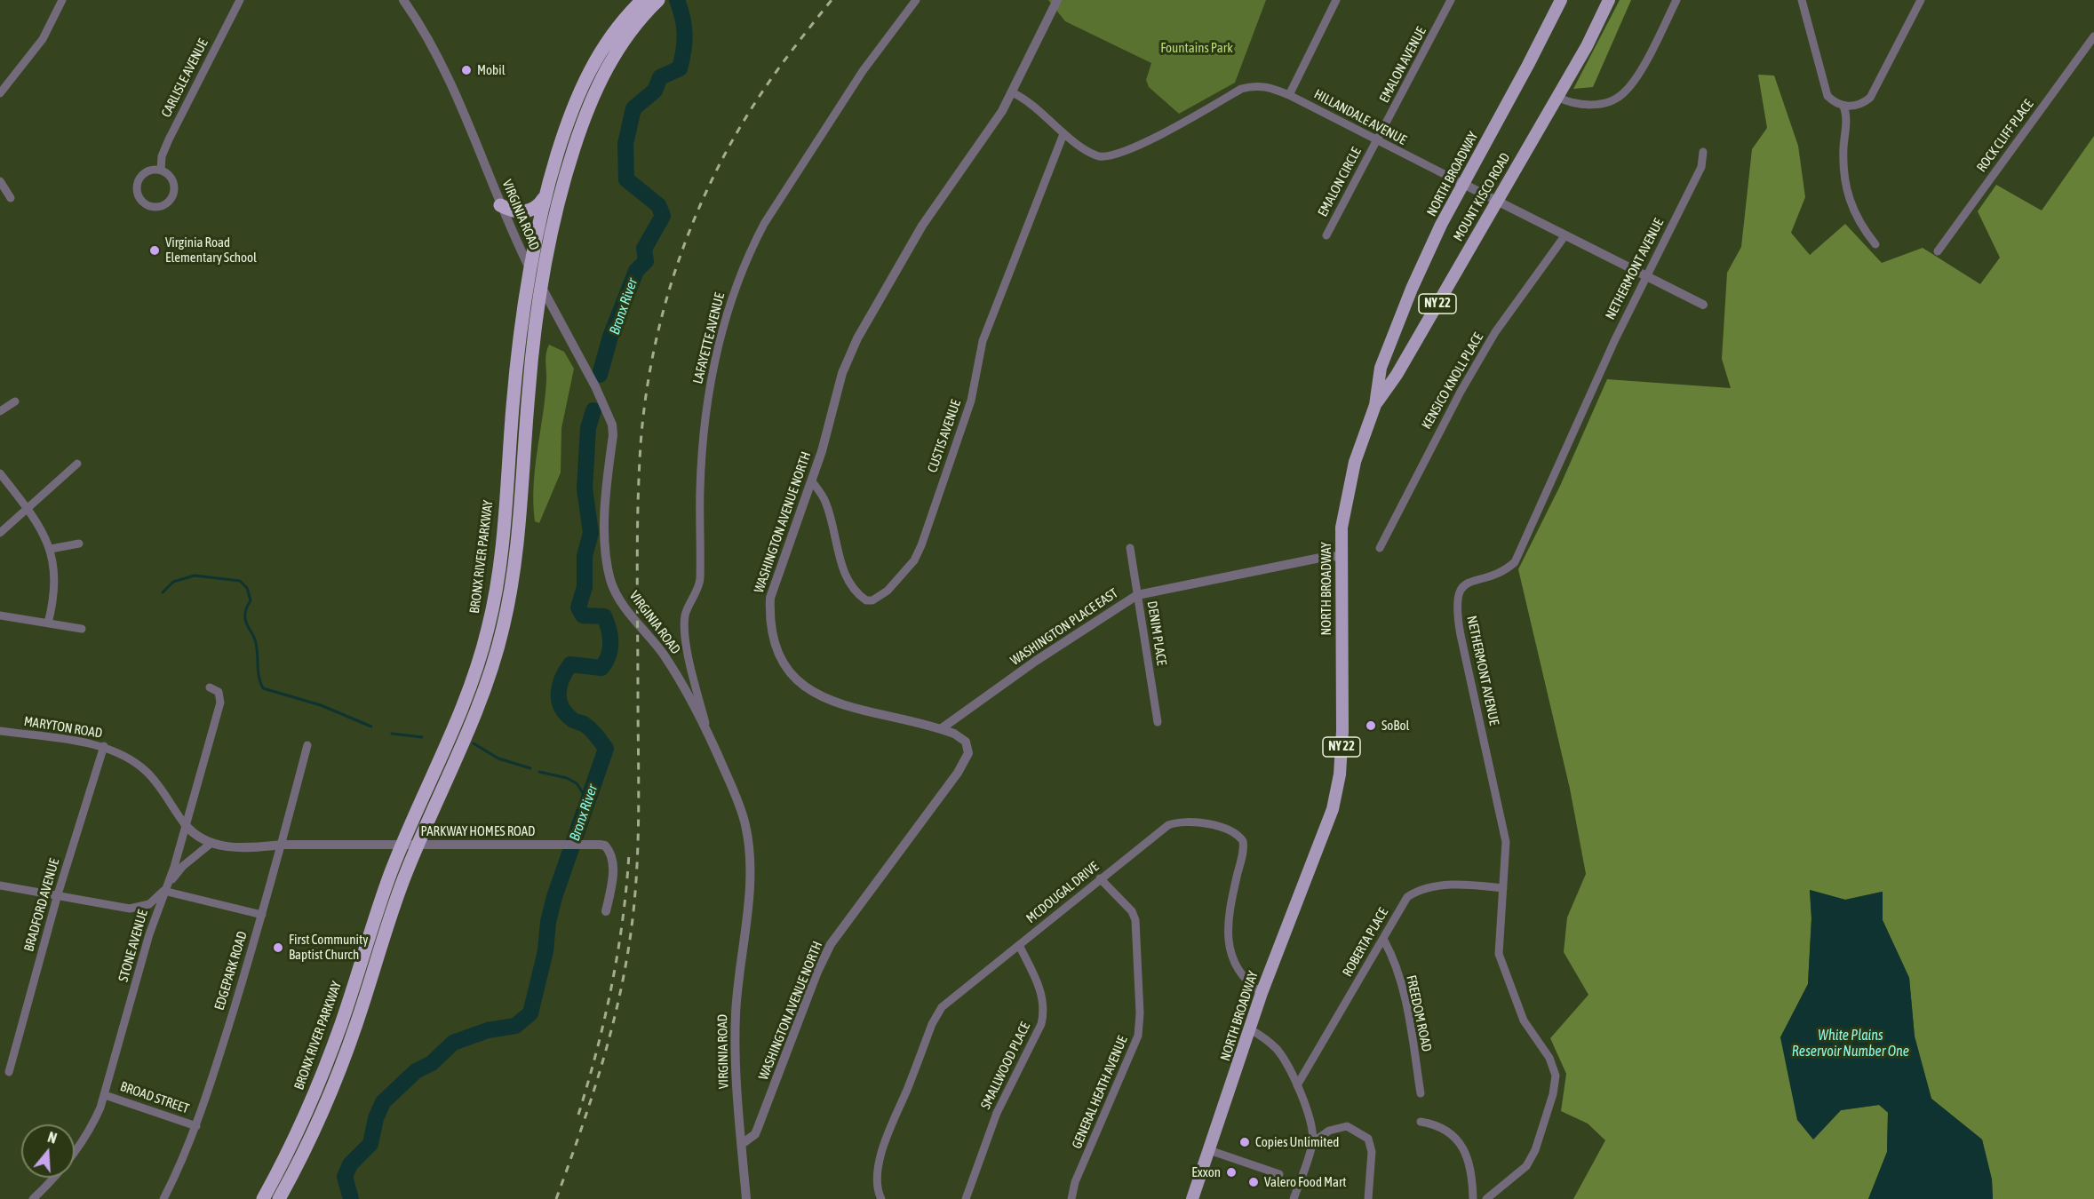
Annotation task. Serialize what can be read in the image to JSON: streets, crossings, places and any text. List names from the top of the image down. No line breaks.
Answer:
{"streets":{"highway":["BRONX RIVER PARKWAY"],"main road":["NORTH BROADWAY","MOUNT KISCO ROAD","NY 22"],"street":["EMALON AVENUE","CARLISLE AVENUE","HILLANDALE AVENUE","ROCK CLIFF PLACE","EMALON CIRCLE","VIRGINIA ROAD","NETHERMONT AVENUE","LAFAYETTE AVENUE","KENSICO KNOLL PLACE","CUSTIS AVENUE","WASHINGTON AVENUE NORTH","WASHINGTON PLACE EAST","DENIM PLACE","MARYTON ROAD","PARKWAY HOMES ROAD","MCDOUGAL DRIVE","BRADFORD AVENUE","ROBERTA PLACE","STONE AVENUE","EDGEPARK ROAD","FREEDOM ROAD","SMALLWOOD PLACE","GENERAL HEATH AVENUE","BROAD STREET"]},"crossings":[["EMALON AVENUE","HILLANDALE AVENUE"],["EMALON AVENUE","EMALON CIRCLE"],["HILLANDALE AVENUE","NORTH BROADWAY"],["HILLANDALE AVENUE","EMALON CIRCLE"],["HILLANDALE AVENUE","MOUNT KISCO ROAD"],["HILLANDALE AVENUE","NETHERMONT AVENUE"],["HILLANDALE AVENUE","KENSICO KNOLL PLACE"],["HILLANDALE AVENUE","CUSTIS AVENUE"],["HILLANDALE AVENUE","WASHINGTON AVENUE NORTH"],["NORTH BROADWAY","MOUNT KISCO ROAD"],["NORTH BROADWAY","WASHINGTON PLACE EAST"],["NORTH BROADWAY","MCDOUGAL DRIVE"],["VIRGINIA ROAD","LAFAYETTE AVENUE"],["VIRGINIA ROAD","WASHINGTON AVENUE NORTH"],["VIRGINIA ROAD","BRONX RIVER PARKWAY"],["NETHERMONT AVENUE","ROBERTA PLACE"],["CUSTIS AVENUE","WASHINGTON AVENUE NORTH"],["WASHINGTON AVENUE NORTH","WASHINGTON PLACE EAST"],["BRONX RIVER PARKWAY","PARKWAY HOMES ROAD"],["WASHINGTON PLACE EAST","DENIM PLACE"],["MARYTON ROAD","PARKWAY HOMES ROAD"],["MARYTON ROAD","BRADFORD AVENUE"],["MARYTON ROAD","STONE AVENUE"],["PARKWAY HOMES ROAD","STONE AVENUE"],["PARKWAY HOMES ROAD","EDGEPARK ROAD"],["MCDOUGAL DRIVE","SMALLWOOD PLACE"],["MCDOUGAL DRIVE","GENERAL HEATH AVENUE"],["ROBERTA PLACE","FREEDOM ROAD"],["STONE AVENUE","BROAD STREET"],["EDGEPARK ROAD","BROAD STREET"]],"water":["Bronx River","White Plains Reservoir Number One"],"parks":["Fountains Park"],"places":["Mobil","Virginia Road Elementary School","SoBol","First Community Baptist Church","Copies Unlimited","Exxon","Valero Food Mart"],"north":"top"}
